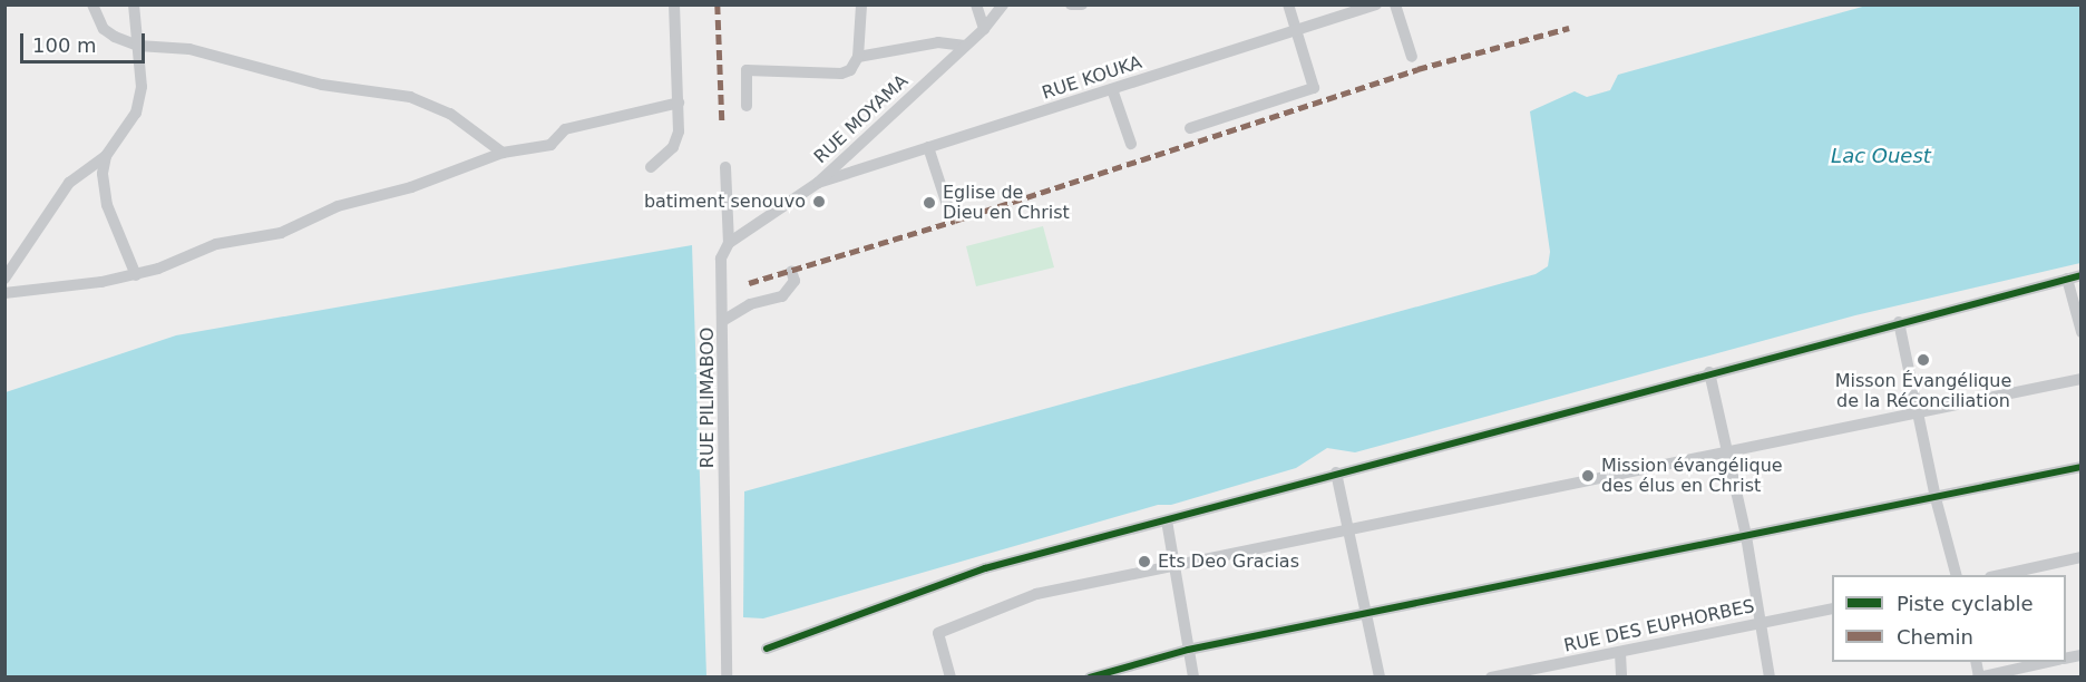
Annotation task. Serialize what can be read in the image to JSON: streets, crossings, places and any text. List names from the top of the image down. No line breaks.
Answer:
{"streets":{"street":["RUE KOUKA","RUE MOYAMA","RUE PILIMABOO","RUE DES EUPHORBES"]},"crossings":[["RUE KOUKA","RUE MOYAMA"],["RUE MOYAMA","RUE PILIMABOO"]],"water":["Lac Ouest"],"places":["batiment senouvo","Eglise de Dieu en Christ","Misson Évangélique de la Réconciliation","Mission évangélique des élus en Christ","Ets Deo Gracias"],"legend":["Piste cyclable","Chemin"],"scale_bar":"100 m"}
